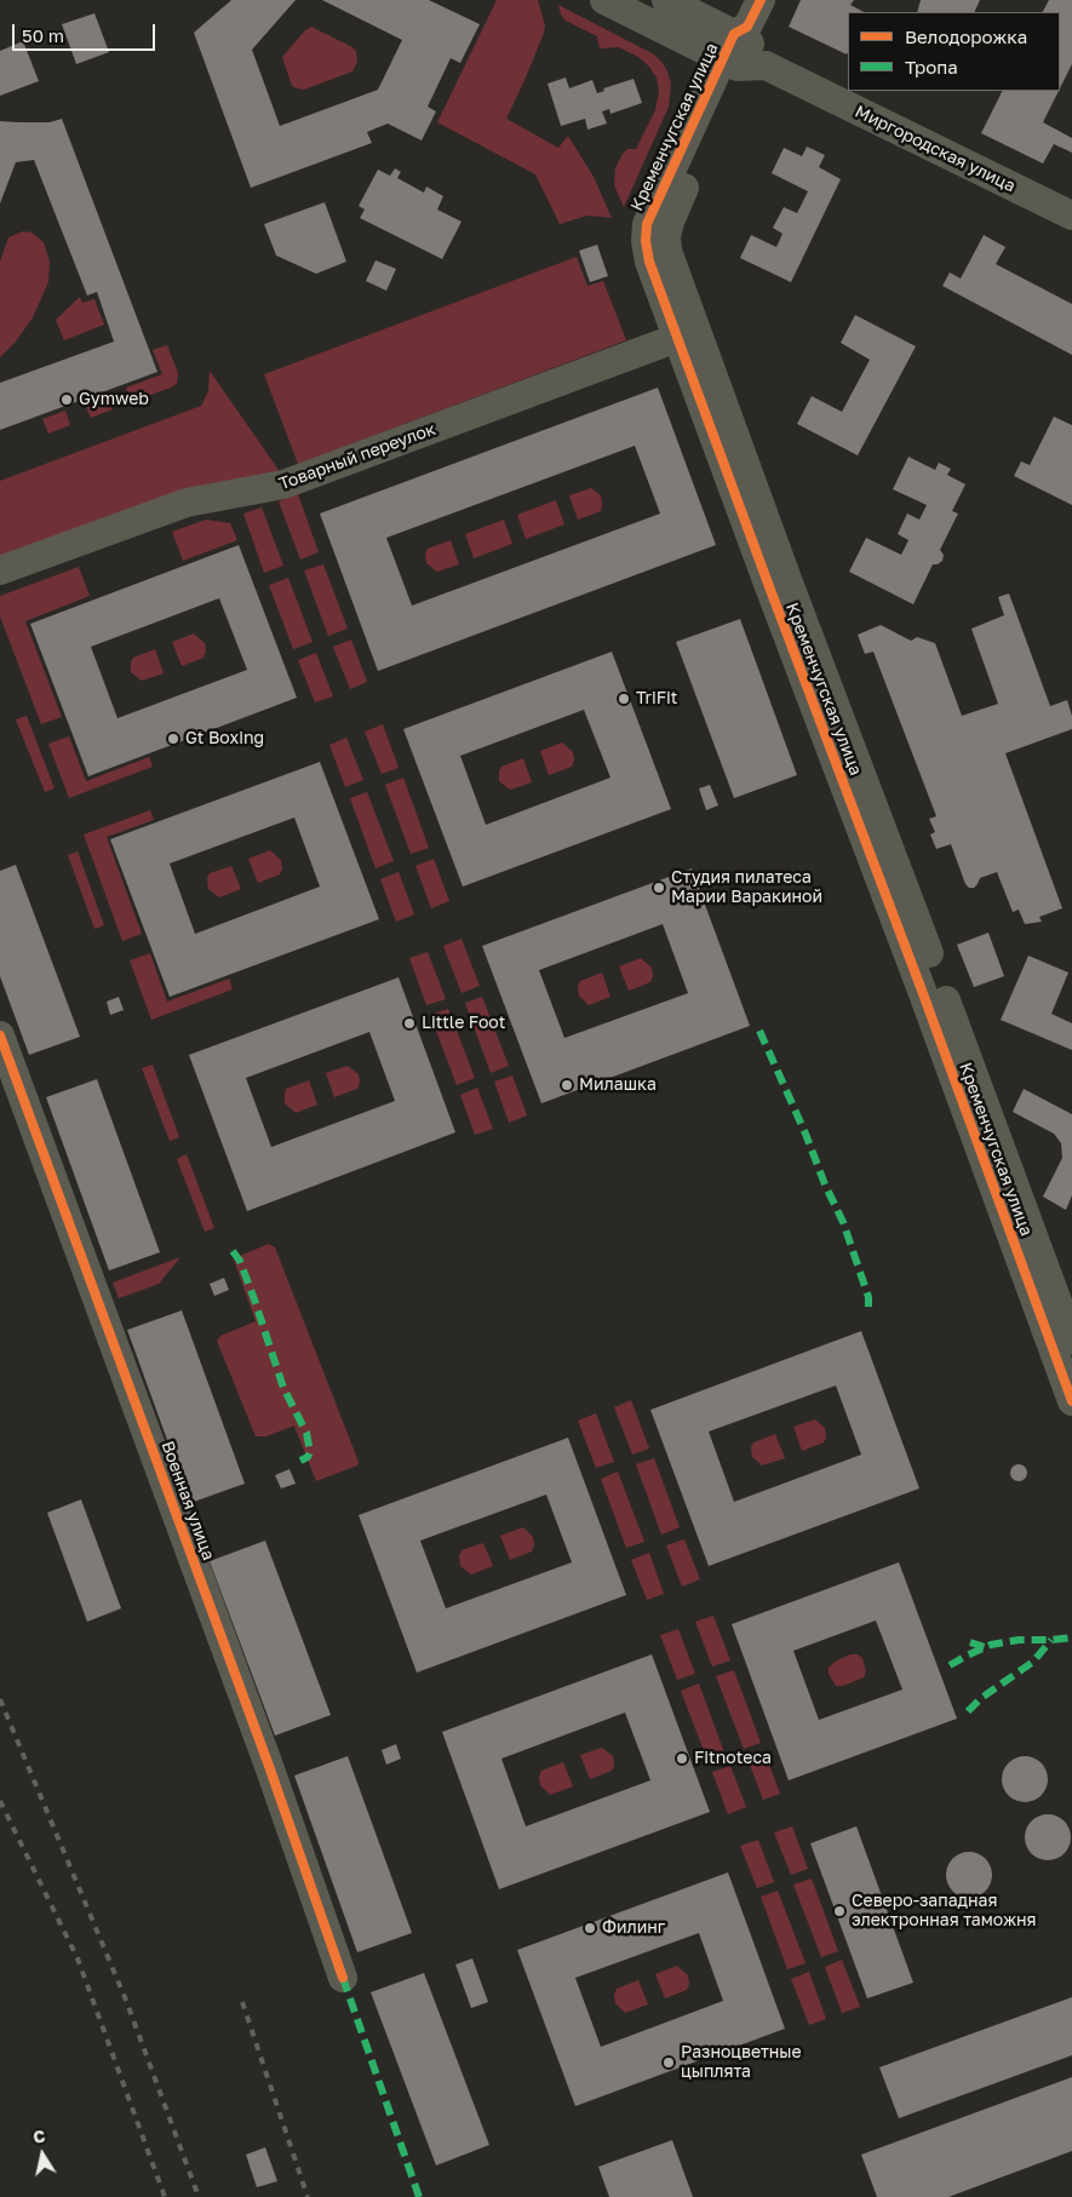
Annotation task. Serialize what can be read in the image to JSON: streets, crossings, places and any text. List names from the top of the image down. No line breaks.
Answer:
{"streets":{"street":["Кременчугская улица","Миргородская улица","Товарный переулок","Военная улица"]},"crossings":[["Кременчугская улица","Миргородская улица"],["Кременчугская улица","Товарный переулок"]],"places":["Gymweb","TriFit","Gt Boxing","Студия пилатеса Марии Варакиной","Little Foot","Милашка","Fitnoteca","Северо-западная электронная таможня","Филинг","Разноцветные цыплята"],"legend":["Велодорожка","Тропа"],"scale_bar":"50 m","north":"top"}
